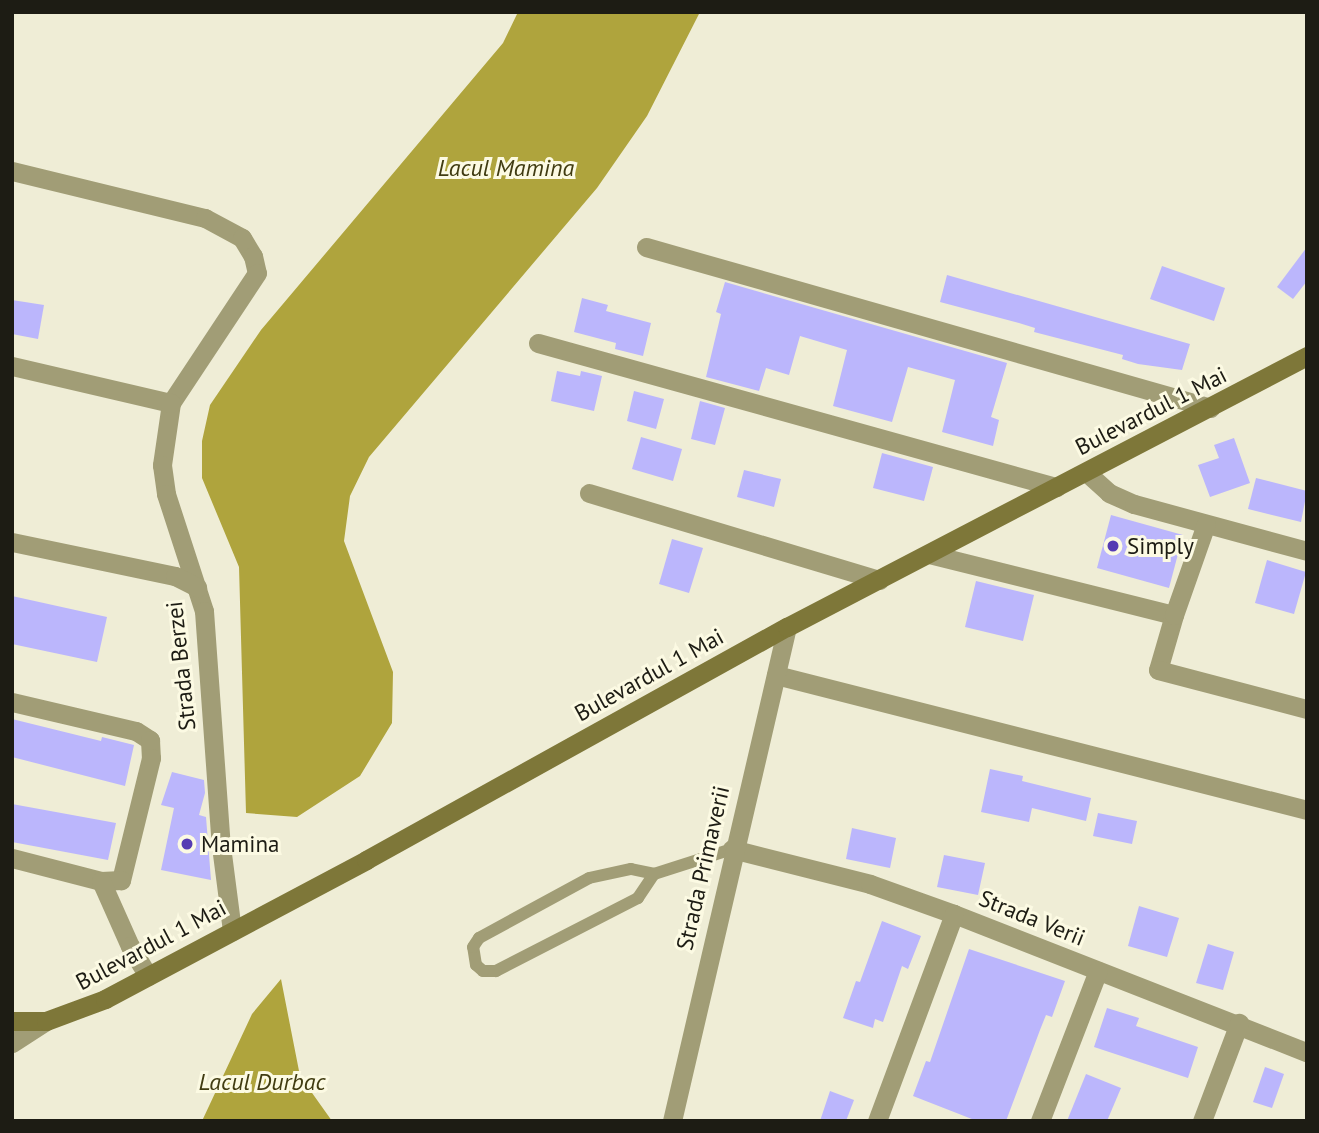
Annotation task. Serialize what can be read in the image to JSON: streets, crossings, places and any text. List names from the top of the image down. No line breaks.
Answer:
{"streets":{"main road":["Bulevardul 1 Mai"],"street":["Strada Berzei","Strada Primaverii","Strada Verii"]},"crossings":[["Bulevardul 1 Mai","Strada Berzei"],["Bulevardul 1 Mai","Strada Primaverii"],["Strada Primaverii","Strada Verii"]],"water":["Lacul Mamina","Lacul Durbac"],"places":["Simply","Mamina"]}
